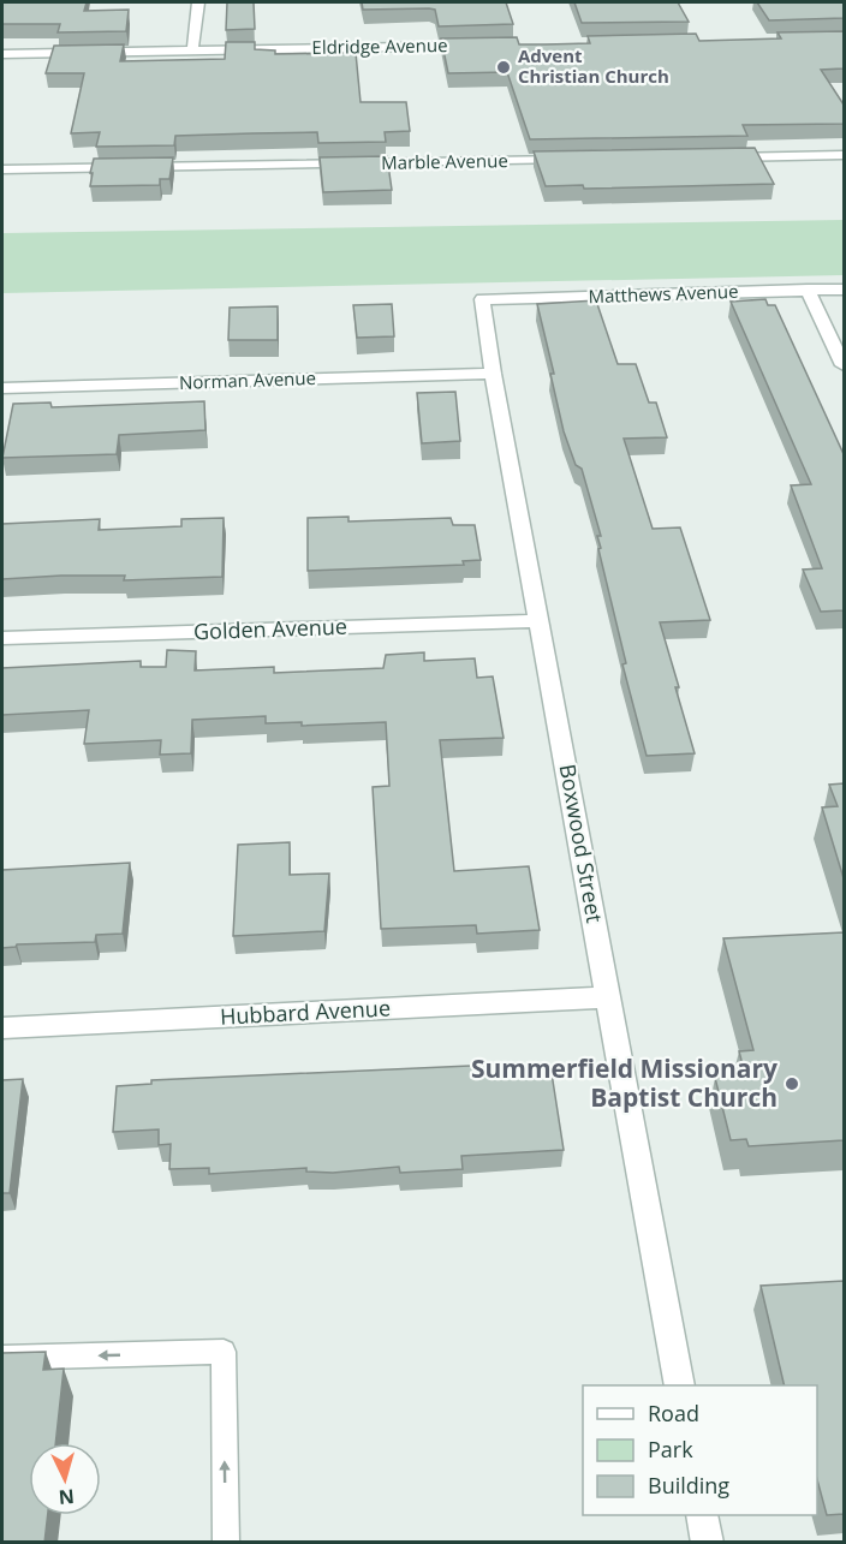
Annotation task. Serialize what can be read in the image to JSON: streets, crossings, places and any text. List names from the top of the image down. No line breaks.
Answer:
{"streets":{"street":["Eldridge Avenue","Marble Avenue","Matthews Avenue","Norman Avenue","Golden Avenue","Boxwood Street","Hubbard Avenue"]},"crossings":[["Matthews Avenue","Boxwood Street"],["Norman Avenue","Boxwood Street"],["Golden Avenue","Boxwood Street"],["Boxwood Street","Hubbard Avenue"]],"places":["Advent Christian Church","Summerfield Missionary Baptist Church"],"legend":["Road","Park","Building"],"north":"bottom"}
